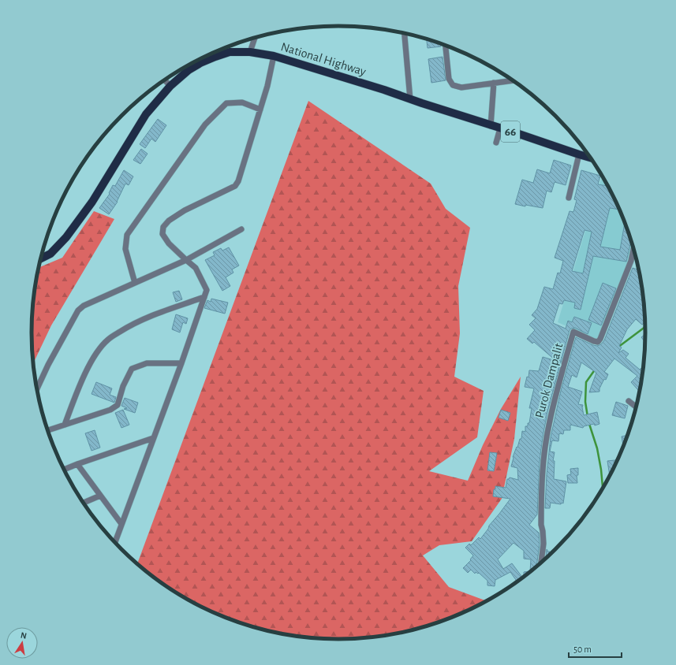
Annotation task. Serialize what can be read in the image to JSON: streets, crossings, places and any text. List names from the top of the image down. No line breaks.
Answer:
{"streets":{"main road":["National Highway","66"],"street":["Purok Dampalit"]},"scale_bar":"50 m","north":"top"}
